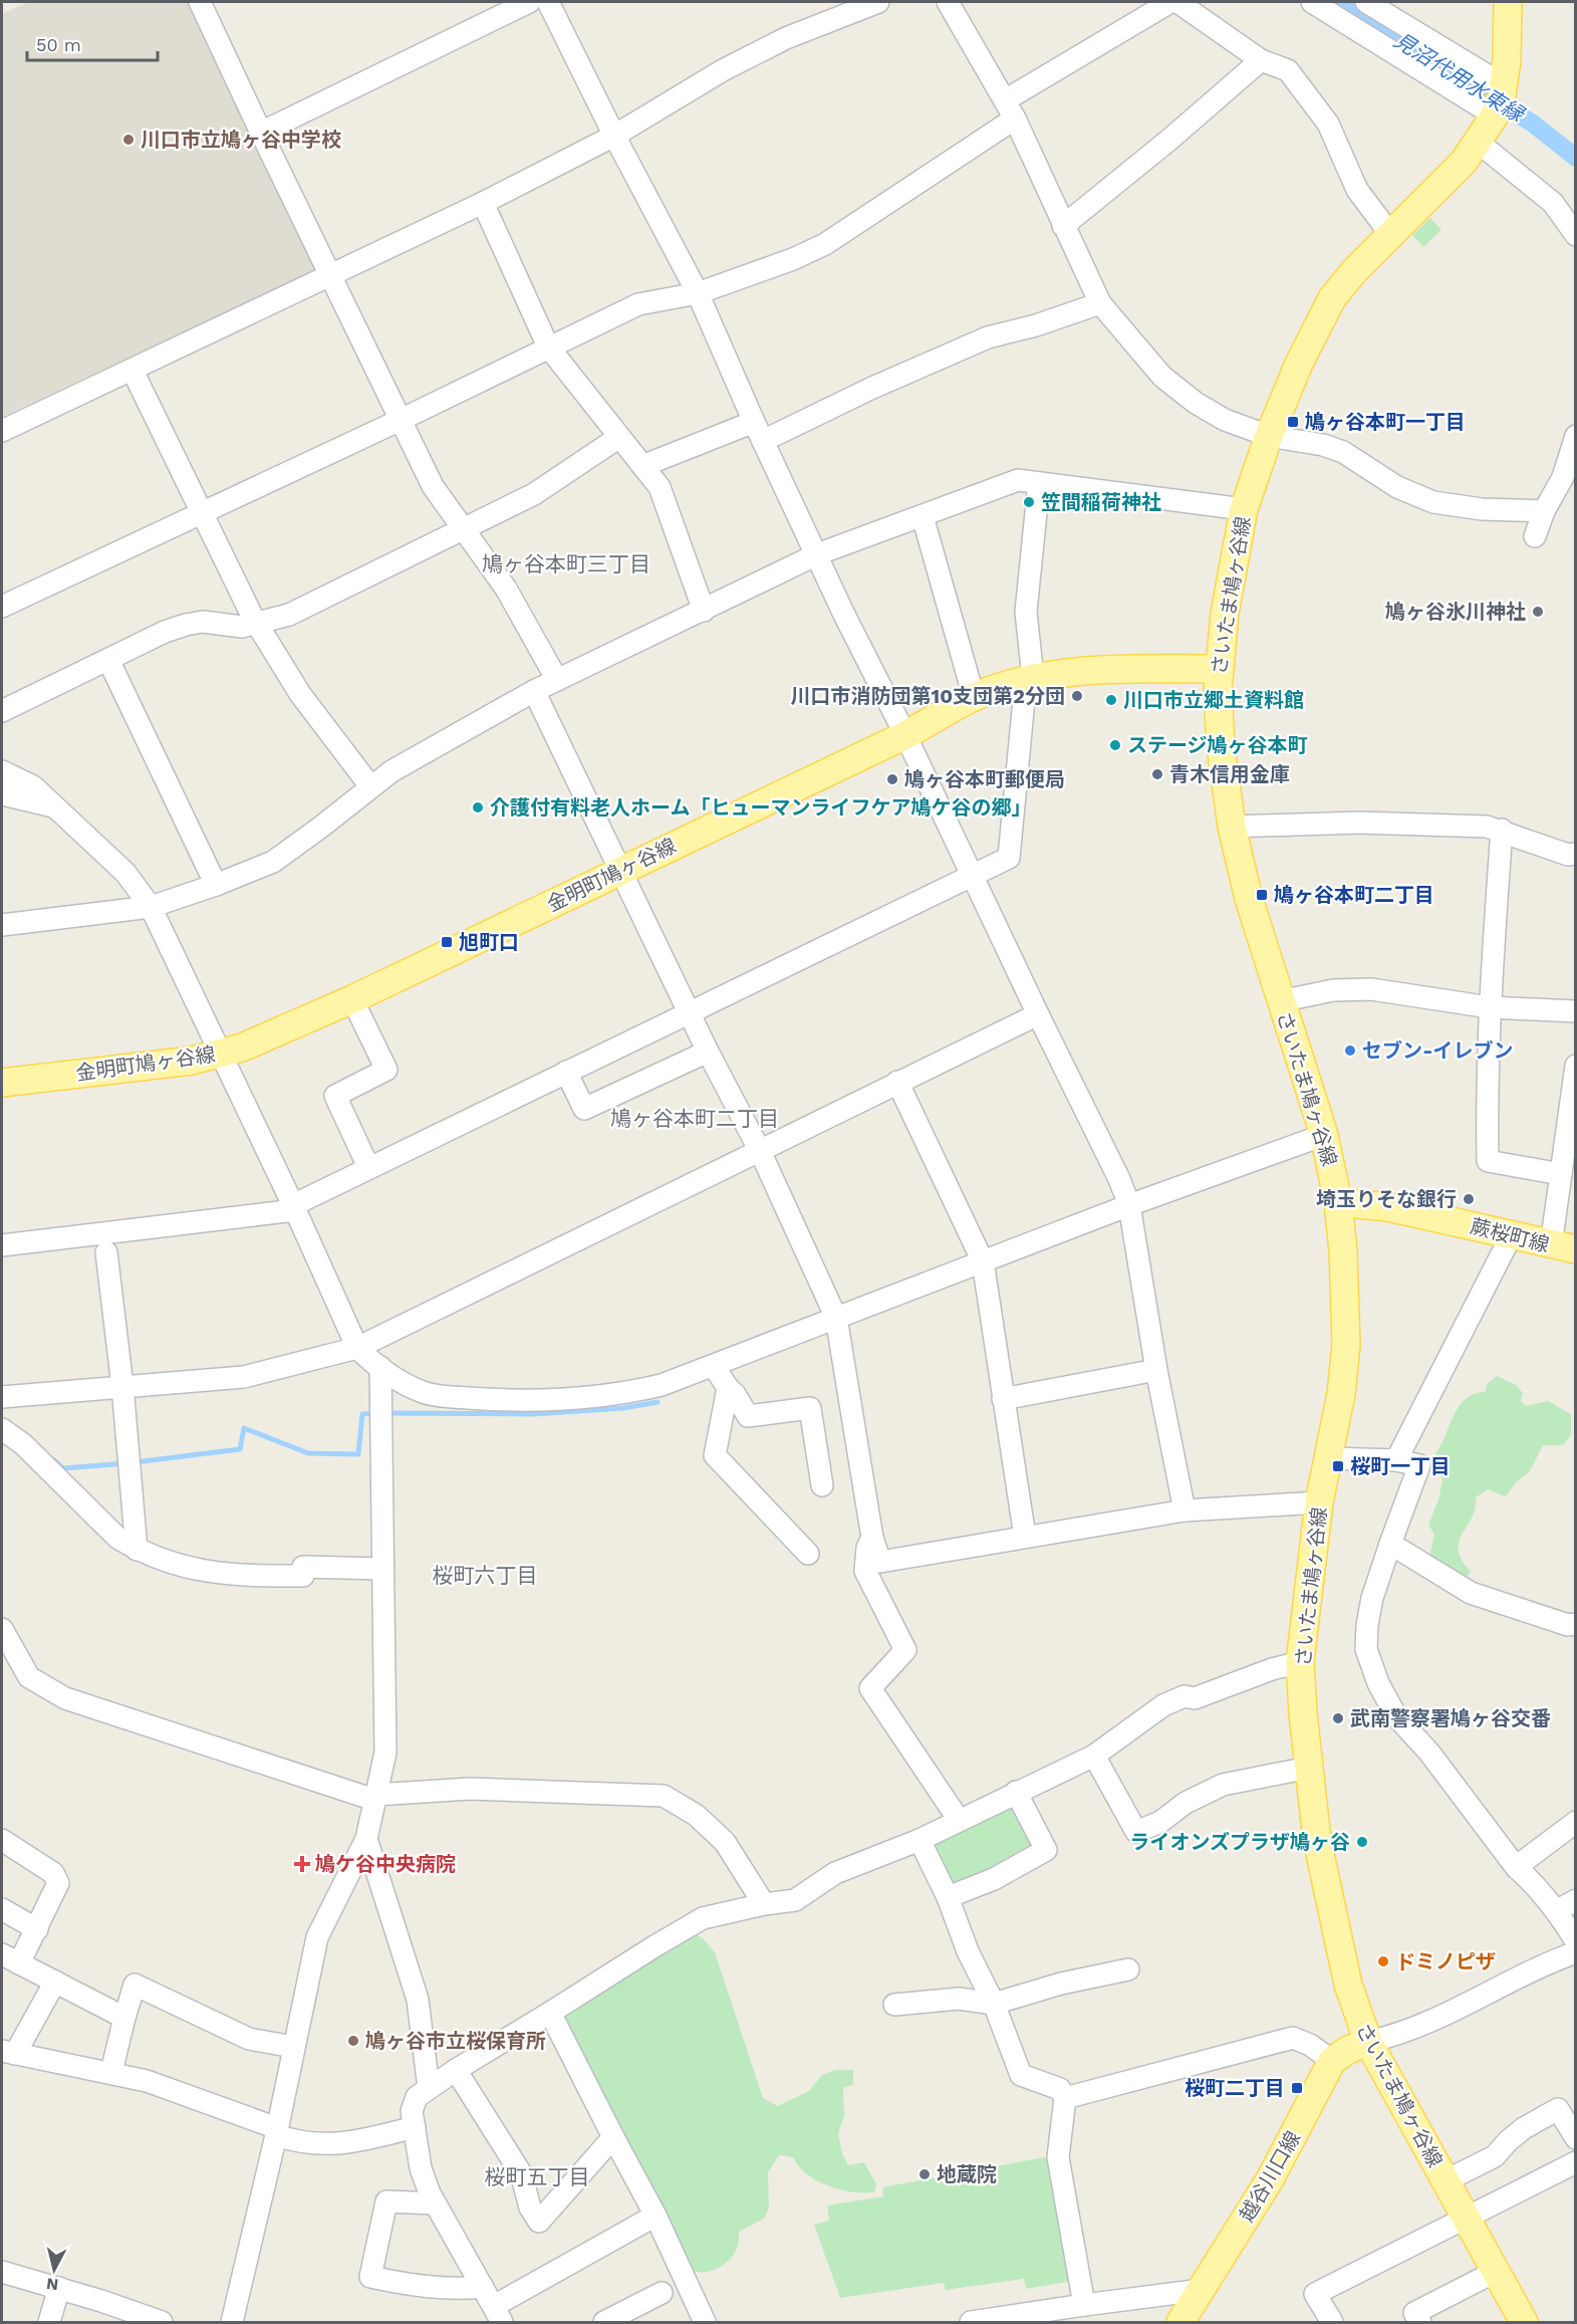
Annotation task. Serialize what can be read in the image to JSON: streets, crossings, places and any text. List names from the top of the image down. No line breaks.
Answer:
{"streets":{"main road":["さいたま鳩ヶ谷線","金明町鳩ヶ谷線","蕨桜町線","越谷川口線"]},"crossings":[["さいたま鳩ヶ谷線","金明町鳩ヶ谷線"],["さいたま鳩ヶ谷線","蕨桜町線"]],"districts":["鳩ヶ谷本町三丁目","鳩ヶ谷本町二丁目","桜町六丁目","桜町五丁目"],"water":["見沼代用水東縁"],"places":{"other":["川口市立鳩ヶ谷中学校","笠間稲荷神社","鳩ヶ谷氷川神社","川口市消防団第10支団第2分団","川口市立郷土資料館","ステージ鳩ヶ谷本町","青木信用金庫","鳩ヶ谷本町郵便局","介護付有料老人ホーム「ヒューマンライフケア鳩ケ谷の郷」","セブン-イレブン","埼玉りそな銀行","武南警察署鳩ヶ谷交番","ライオンズプラザ鳩ヶ谷","ドミノピザ","鳩ヶ谷市立桜保育所","地蔵院"],"transit":["鳩ヶ谷本町一丁目","鳩ヶ谷本町二丁目","旭町口","桜町一丁目","桜町二丁目"],"health":["鳩ケ谷中央病院"]},"scale_bar":"50 m","north":"bottom"}
